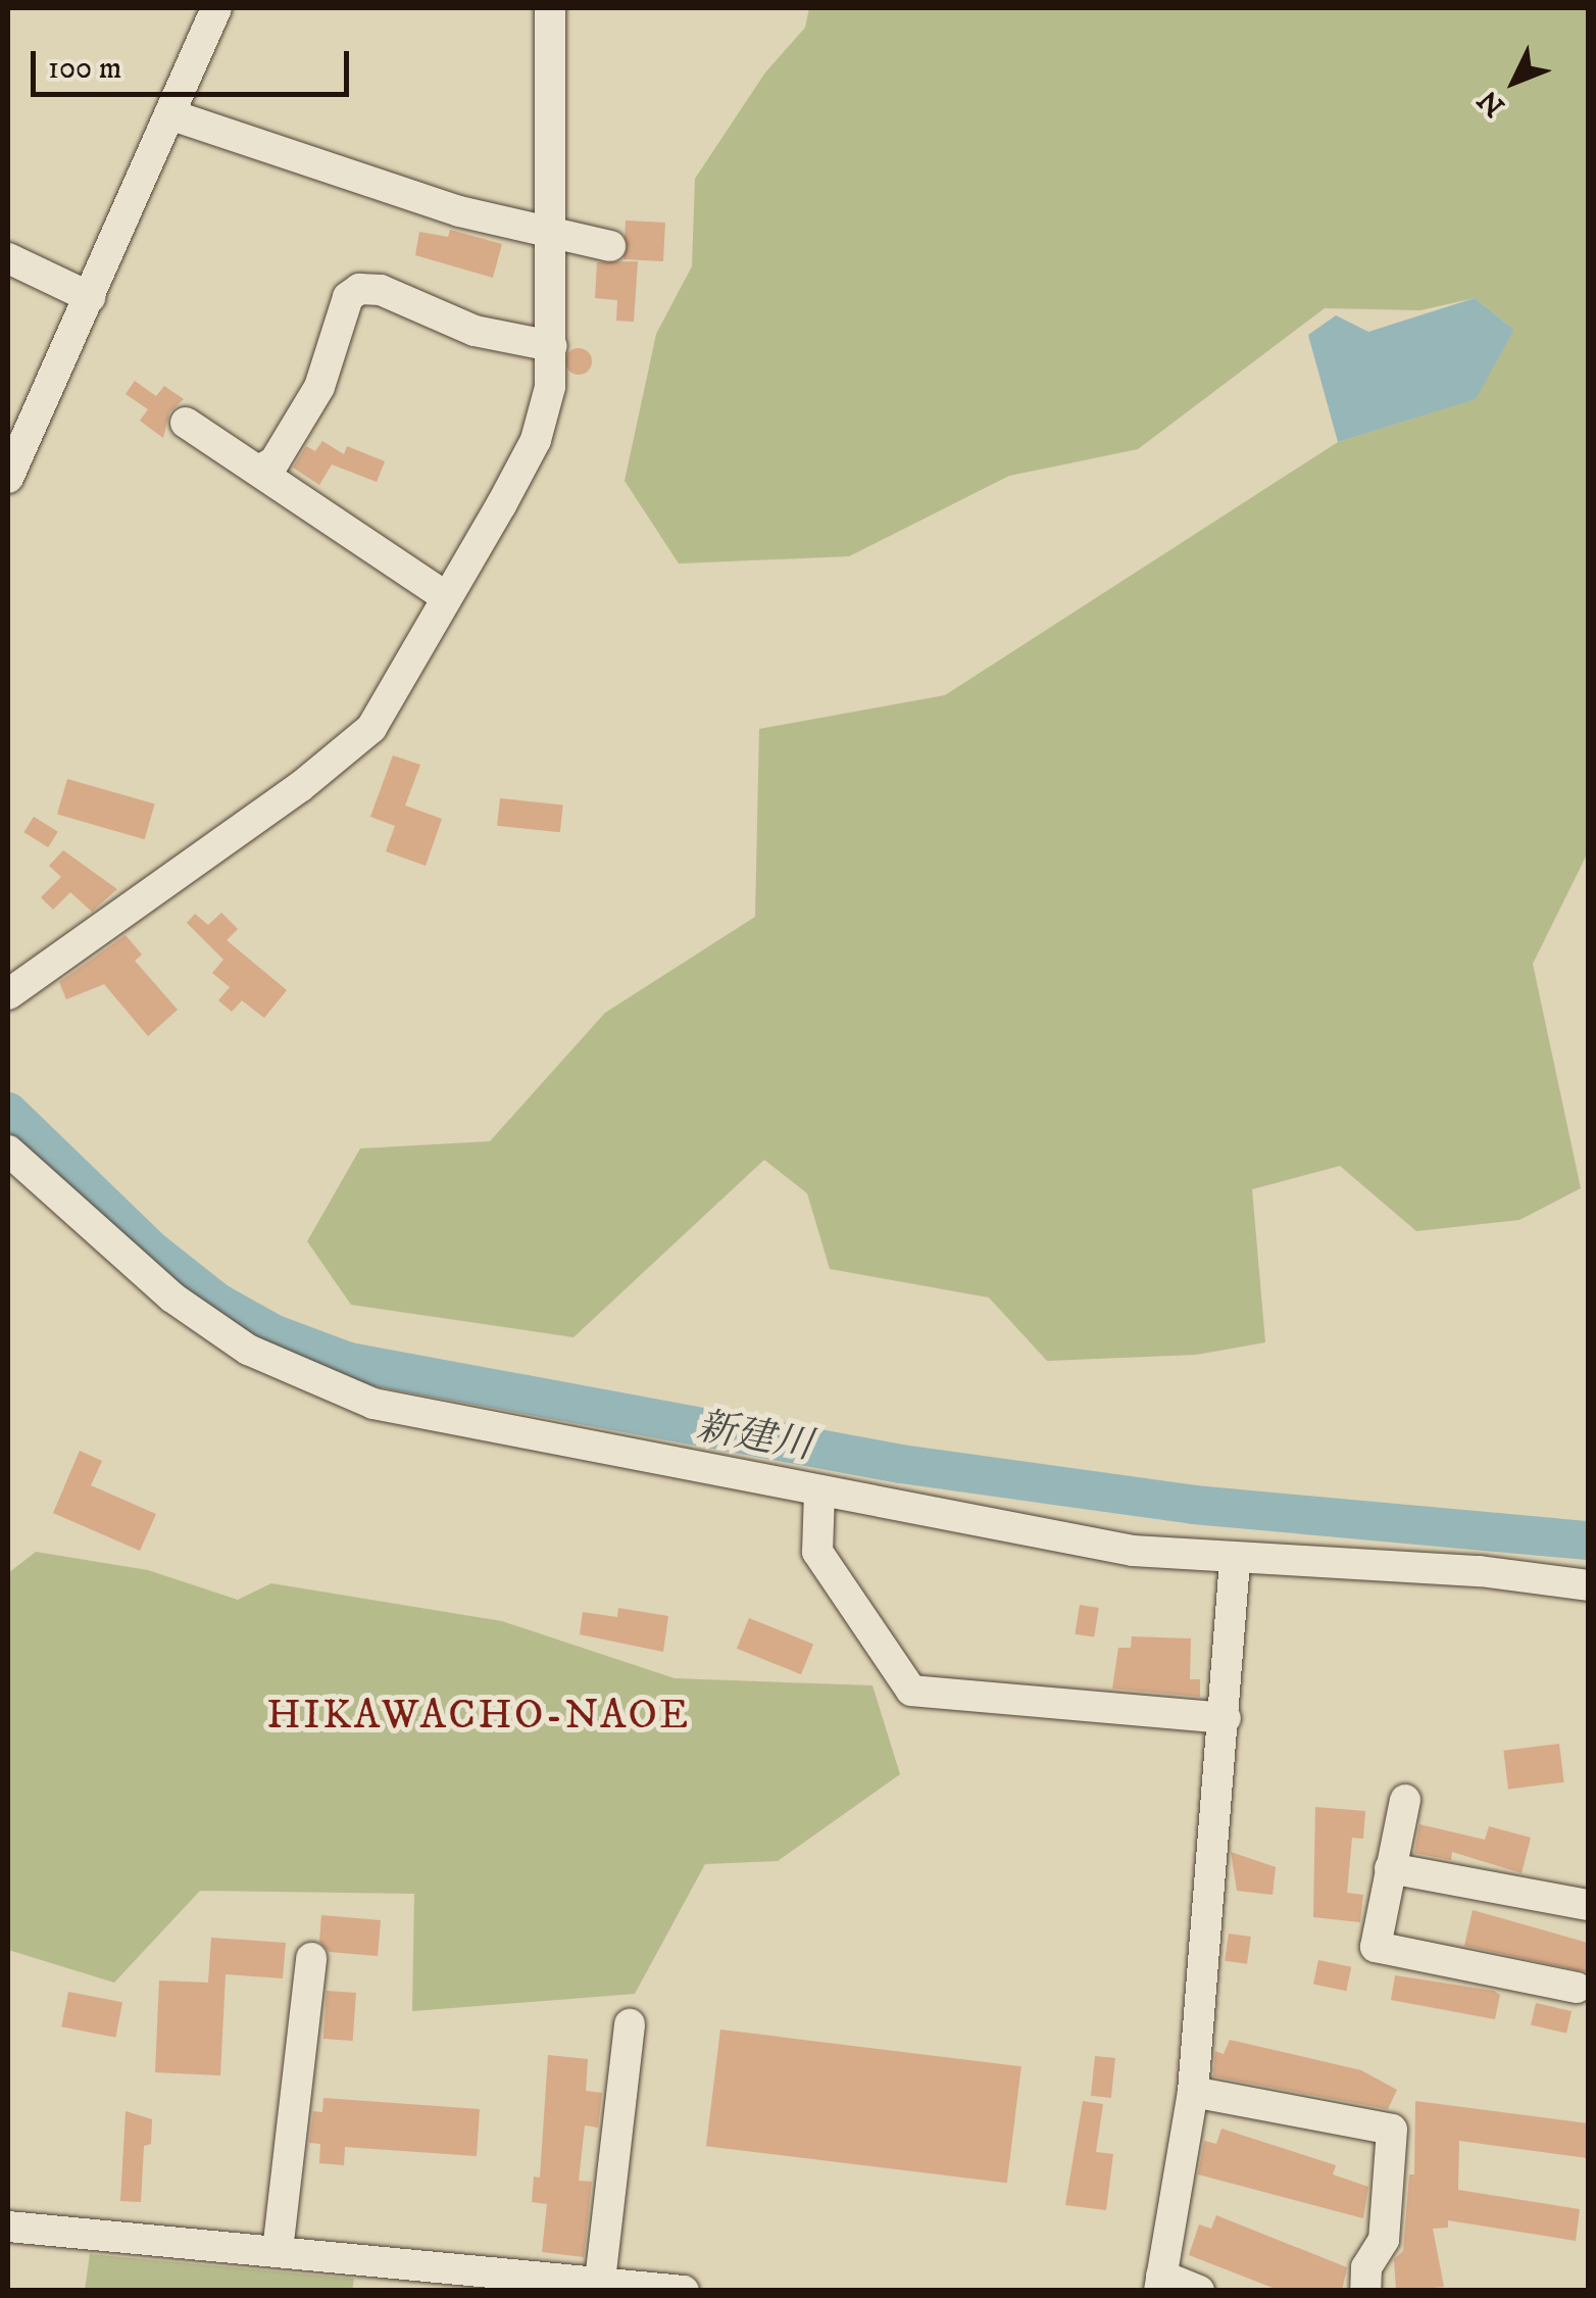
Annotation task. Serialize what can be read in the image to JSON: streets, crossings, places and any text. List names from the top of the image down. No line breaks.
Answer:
{"districts":["HIKAWACHO-NAOE"],"water":["新建川"],"scale_bar":"100 m","north":"bottom left"}
